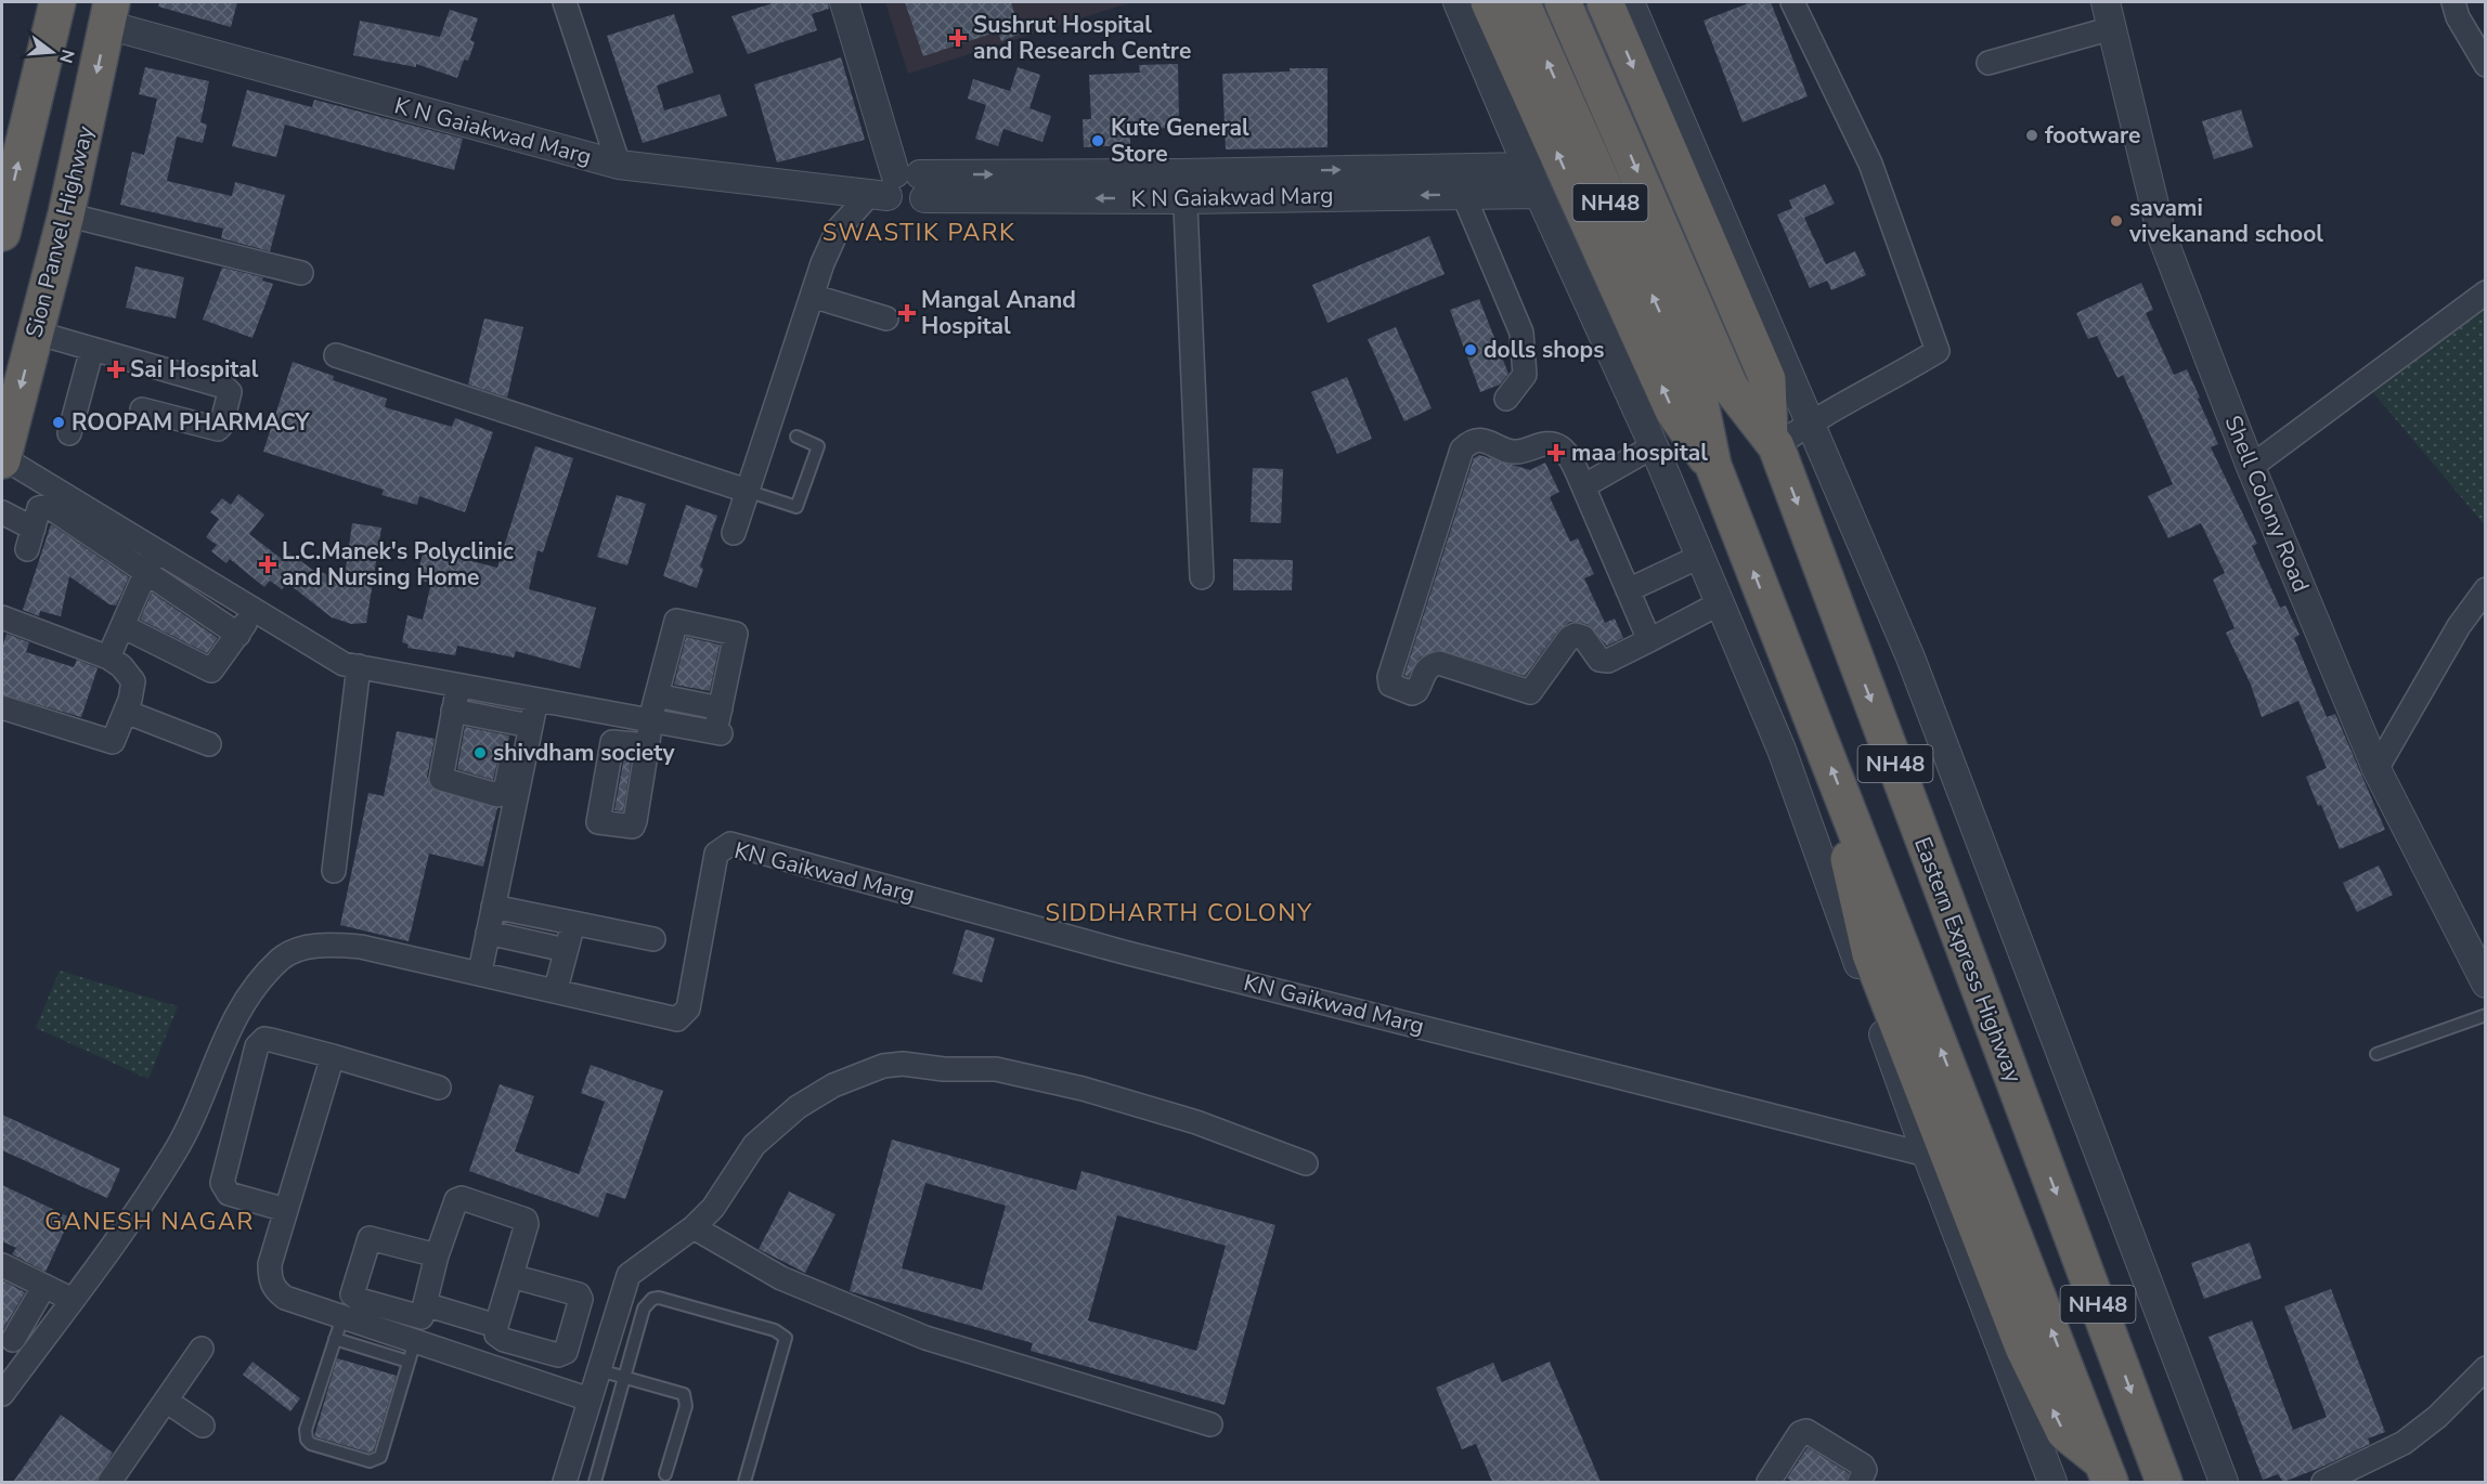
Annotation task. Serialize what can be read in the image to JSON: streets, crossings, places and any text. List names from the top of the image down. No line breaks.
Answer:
{"streets":{"highway":["NH48","Sion Panvel Highway","Eastern Express Highway"],"street":["K N Gaiakwad Marg","Shell Colony Road","KN Gaikwad Marg"]},"crossings":[["K N Gaiakwad Marg","Sion Panvel Highway"],["NH48","Eastern Express Highway"]],"districts":["SWASTIK PARK","SIDDHARTH COLONY","GANESH NAGAR"],"places":{"health":["Sushrut Hospital and Research Centre","Mangal Anand Hospital","Sai Hospital","maa hospital","L.C.Manek's Polyclinic and Nursing Home"],"other":["footware","Kute General Store","savami vivekanand school","dolls shops","ROOPAM PHARMACY","shivdham society"]},"north":"right"}
